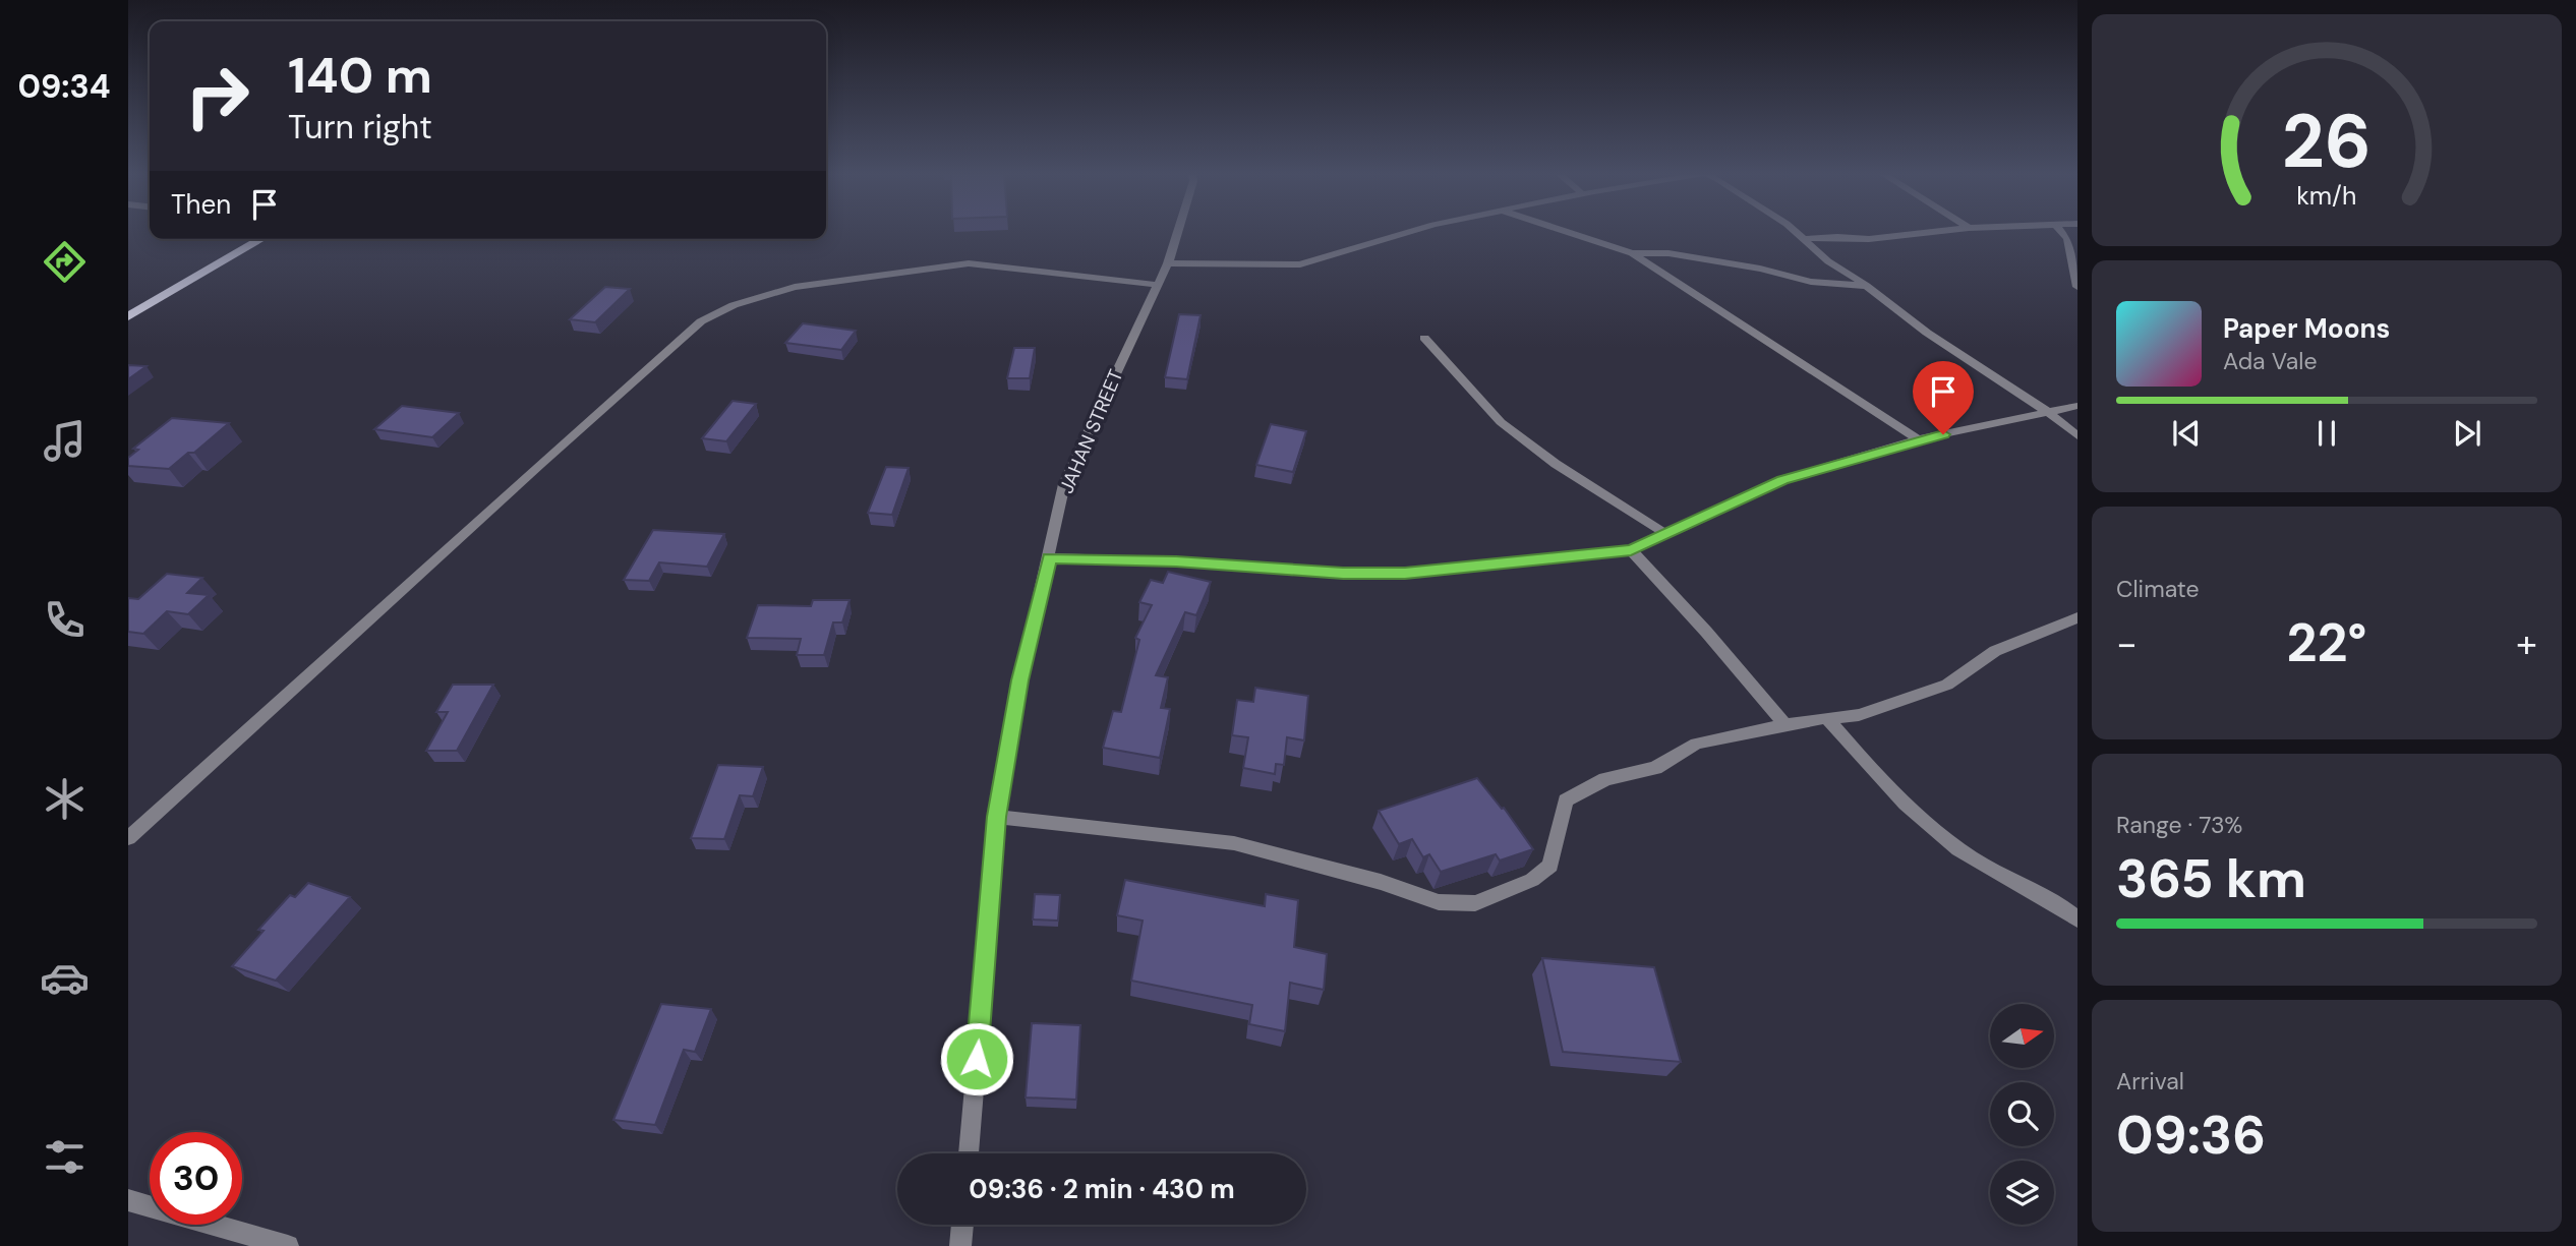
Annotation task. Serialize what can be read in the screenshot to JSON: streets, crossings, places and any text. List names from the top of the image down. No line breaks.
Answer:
{"streets":{"street":["JAHAN STREET"]},"north":"right","page":{"tabs":"09:34","turn":["140 m","Turn right"],"then":"Then","song":["Paper Moons","Ada Vale"],"tile":["Climate",["Range · 73%","365 km"],["Arrival","09:36"]],"heat":["−","22°","+"],"limit":"30","trip":"09:36 · 2 min · 430 m","gauge":["26","km/h"]}}
